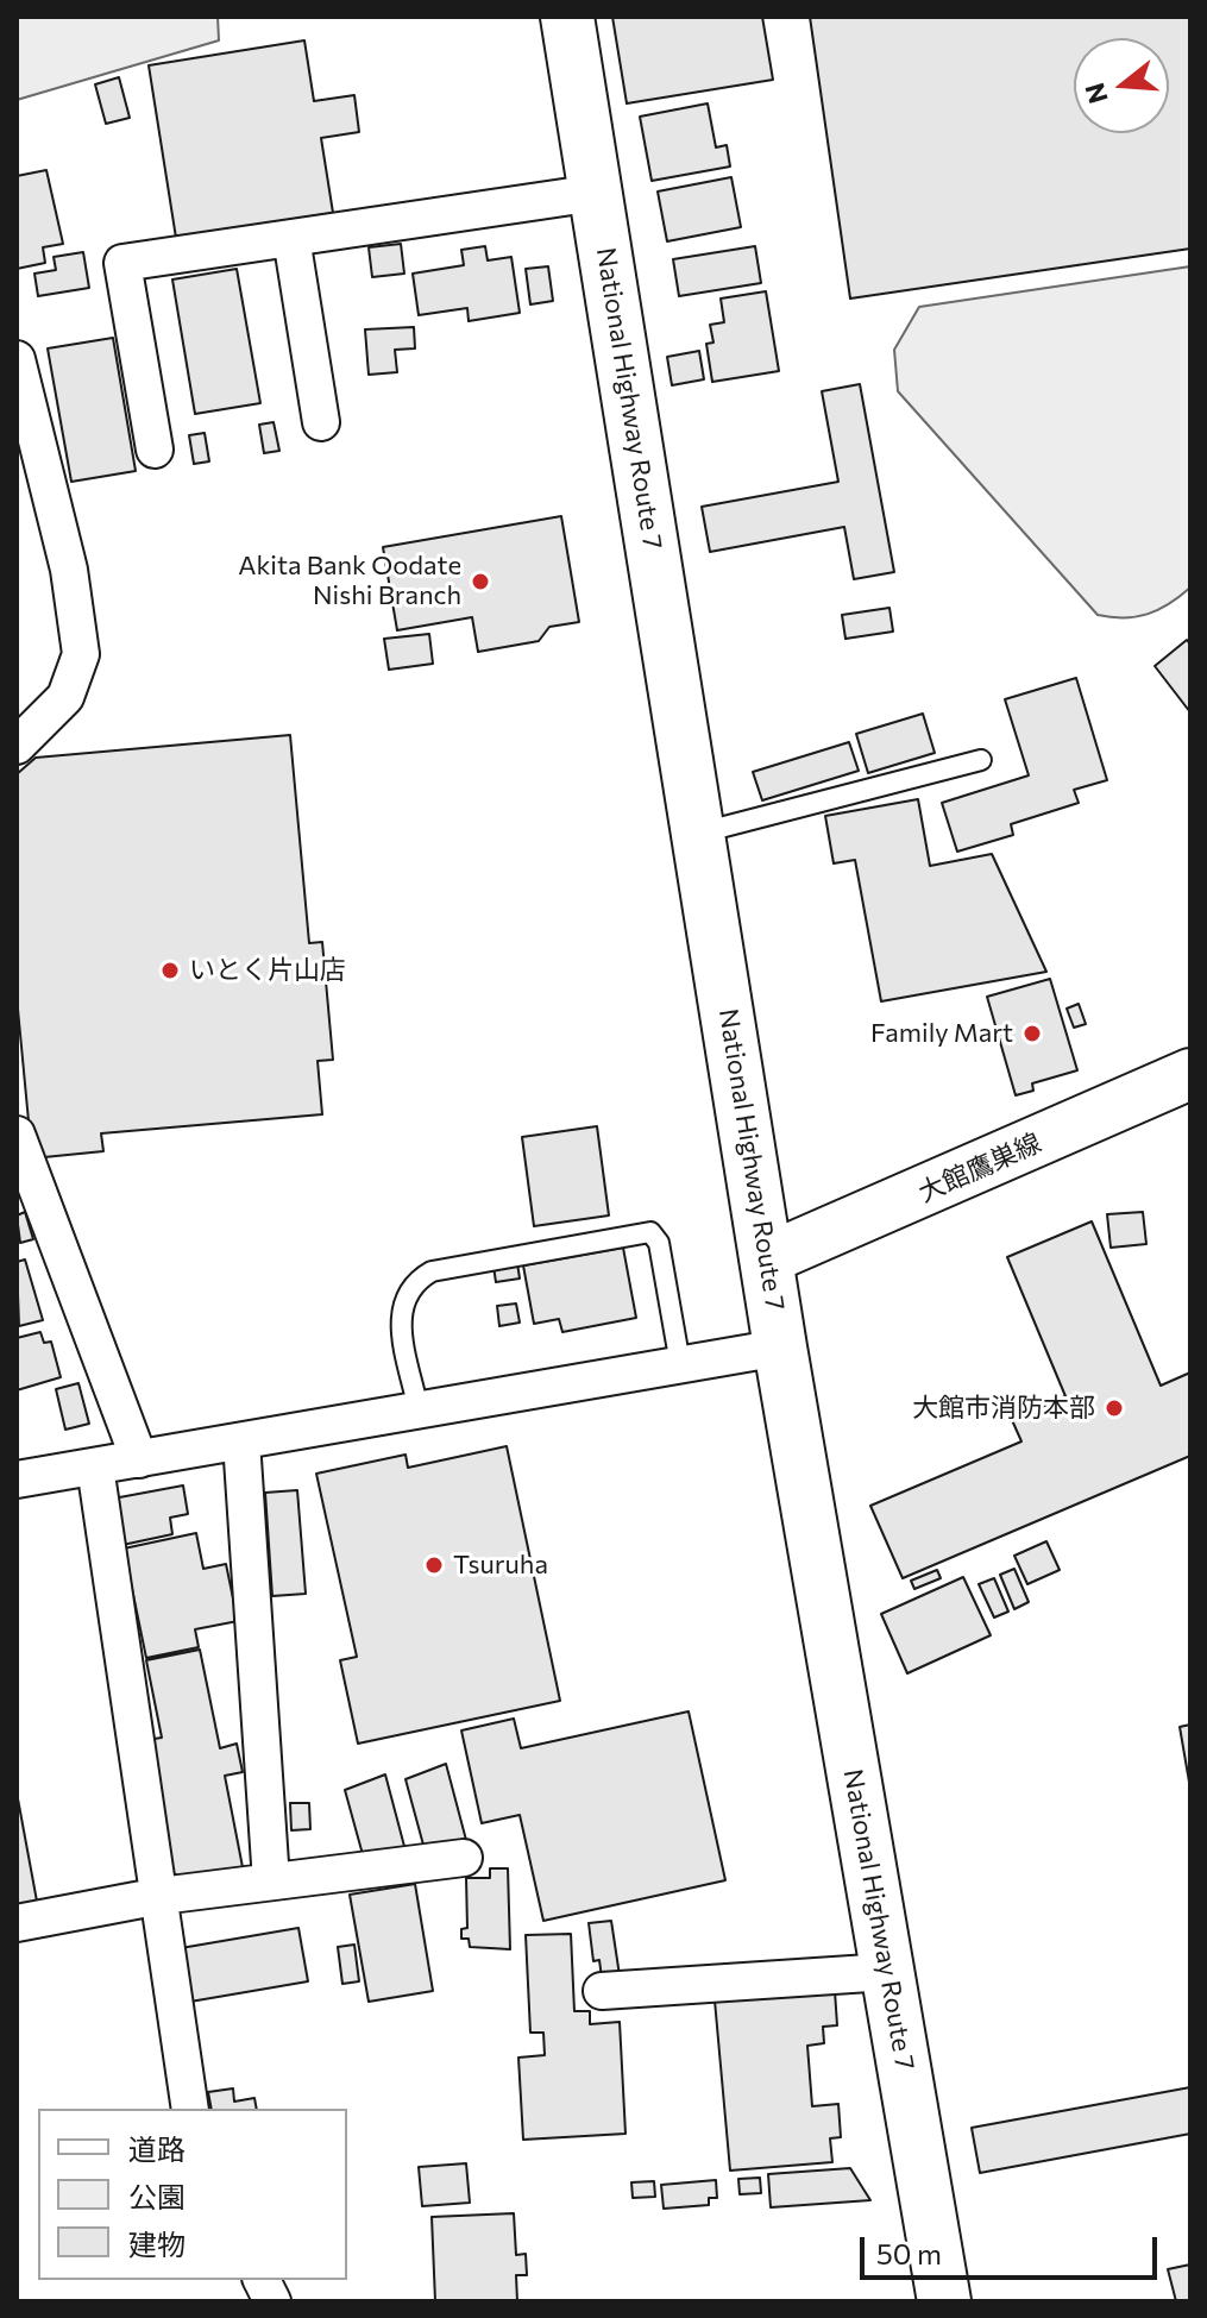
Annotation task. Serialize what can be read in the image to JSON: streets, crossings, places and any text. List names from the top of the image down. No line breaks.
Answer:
{"streets":{"highway":["National Highway Route 7"],"main road":["大館鷹巣線"]},"crossings":[["National Highway Route 7","大館鷹巣線"]],"places":["Akita Bank Oodate Nishi Branch","いとく片山店","Family Mart","大館市消防本部","Tsuruha"],"legend":["道路","公園","建物"],"scale_bar":"50 m","north":"left"}
